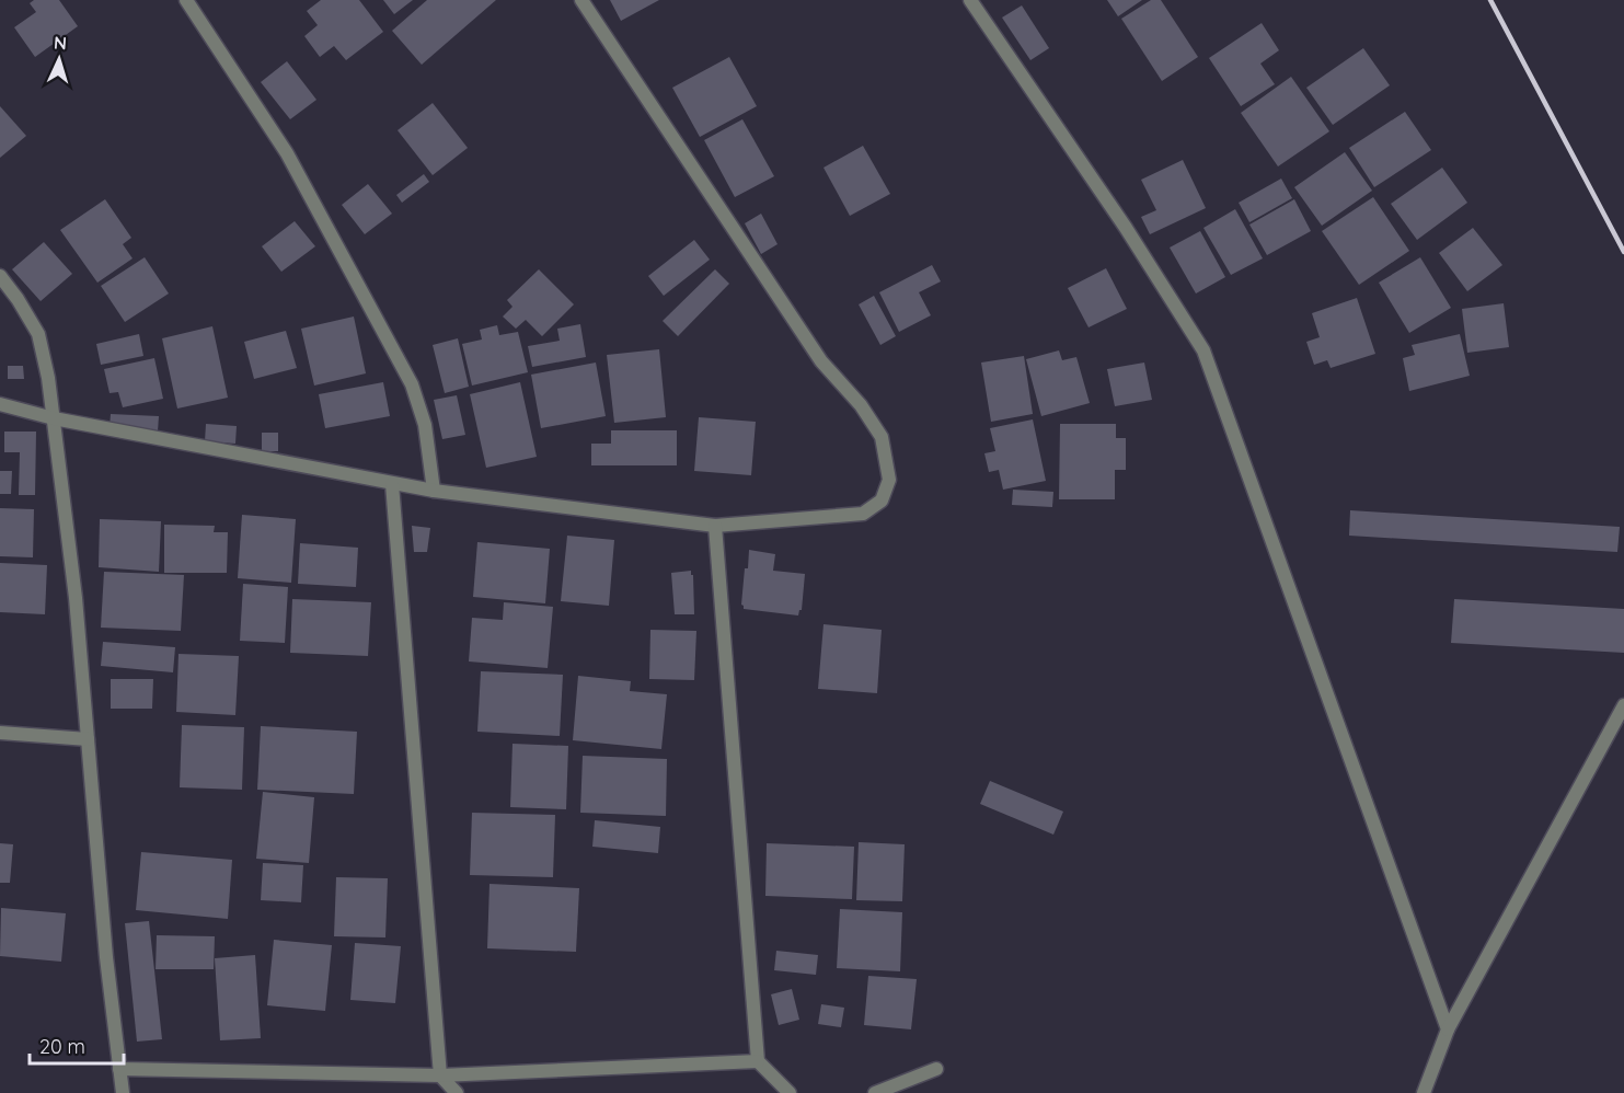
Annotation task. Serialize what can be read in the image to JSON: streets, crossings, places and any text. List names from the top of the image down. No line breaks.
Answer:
{"scale_bar":"20 m","north":"top"}
